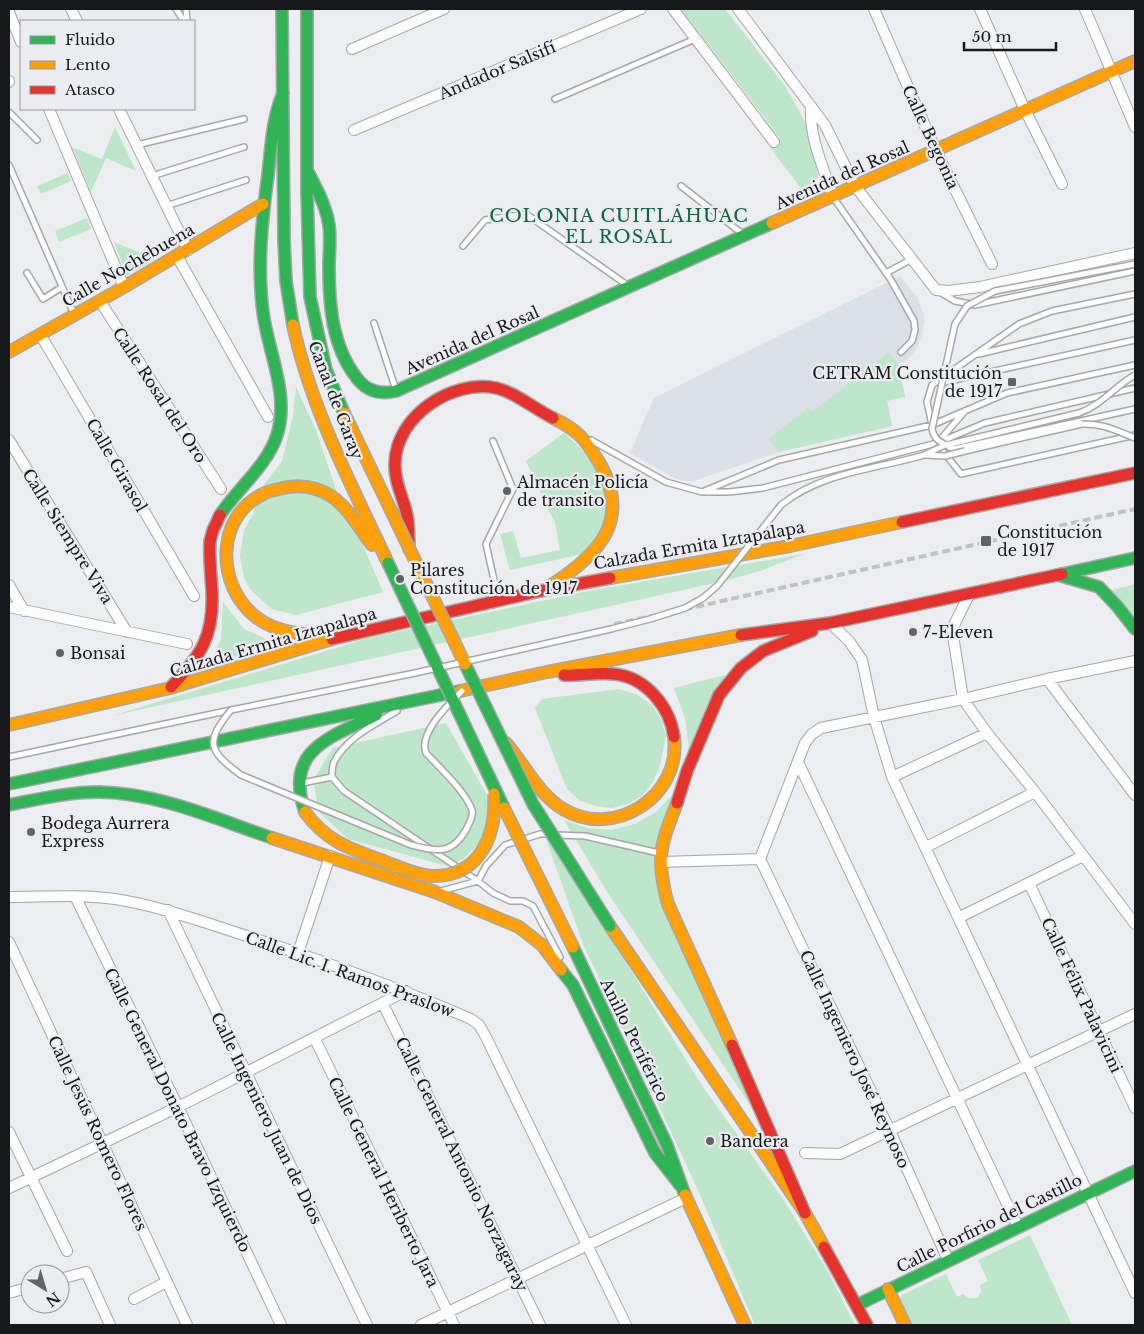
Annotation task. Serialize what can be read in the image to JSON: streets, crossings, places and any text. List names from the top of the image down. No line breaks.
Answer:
{"streets":{"main road":["Avenida del Rosal","Calle Nochebuena","Canal de Garay","Calzada Ermita Iztapalapa","Anillo Periférico","Calle Porfirio del Castillo"],"street":["Andador Salsifí","Calle Begonia","Calle Rosal del Oro","Calle Girasol","Calle Siempre Viva","Calle Lic. I. Ramos Praslow","Calle Félix Palavicini","Calle Ingeniero José Reynoso","Calle General Donato Bravo Izquierdo","Calle Ingeniero Juan de Dios","Calle Jesús Romero Flores","Calle General Antonio Norzagaray","Calle General Heriberto Jara"]},"crossings":[["Calle Begonia","Avenida del Rosal"],["Calle Nochebuena","Calle Rosal del Oro"],["Calle Nochebuena","Calle Girasol"],["Canal de Garay","Anillo Periférico"],["Calle Lic. I. Ramos Praslow","Calle General Donato Bravo Izquierdo"],["Calle Lic. I. Ramos Praslow","Calle Ingeniero Juan de Dios"],["Calle Ingeniero José Reynoso","Calle Porfirio del Castillo"]],"districts":["COLONIA CUITLÁHUAC EL ROSAL"],"places":{"transit":["CETRAM Constitución de 1917","Constitución de 1917"],"other":["Almacén Policía de transito","Pilares Constitución de 1917","7-Eleven","Bonsai","Bodega Aurrera Express","Bandera"]},"legend":["Fluido","Lento","Atasco"],"scale_bar":"50 m","north":"bottom right"}
